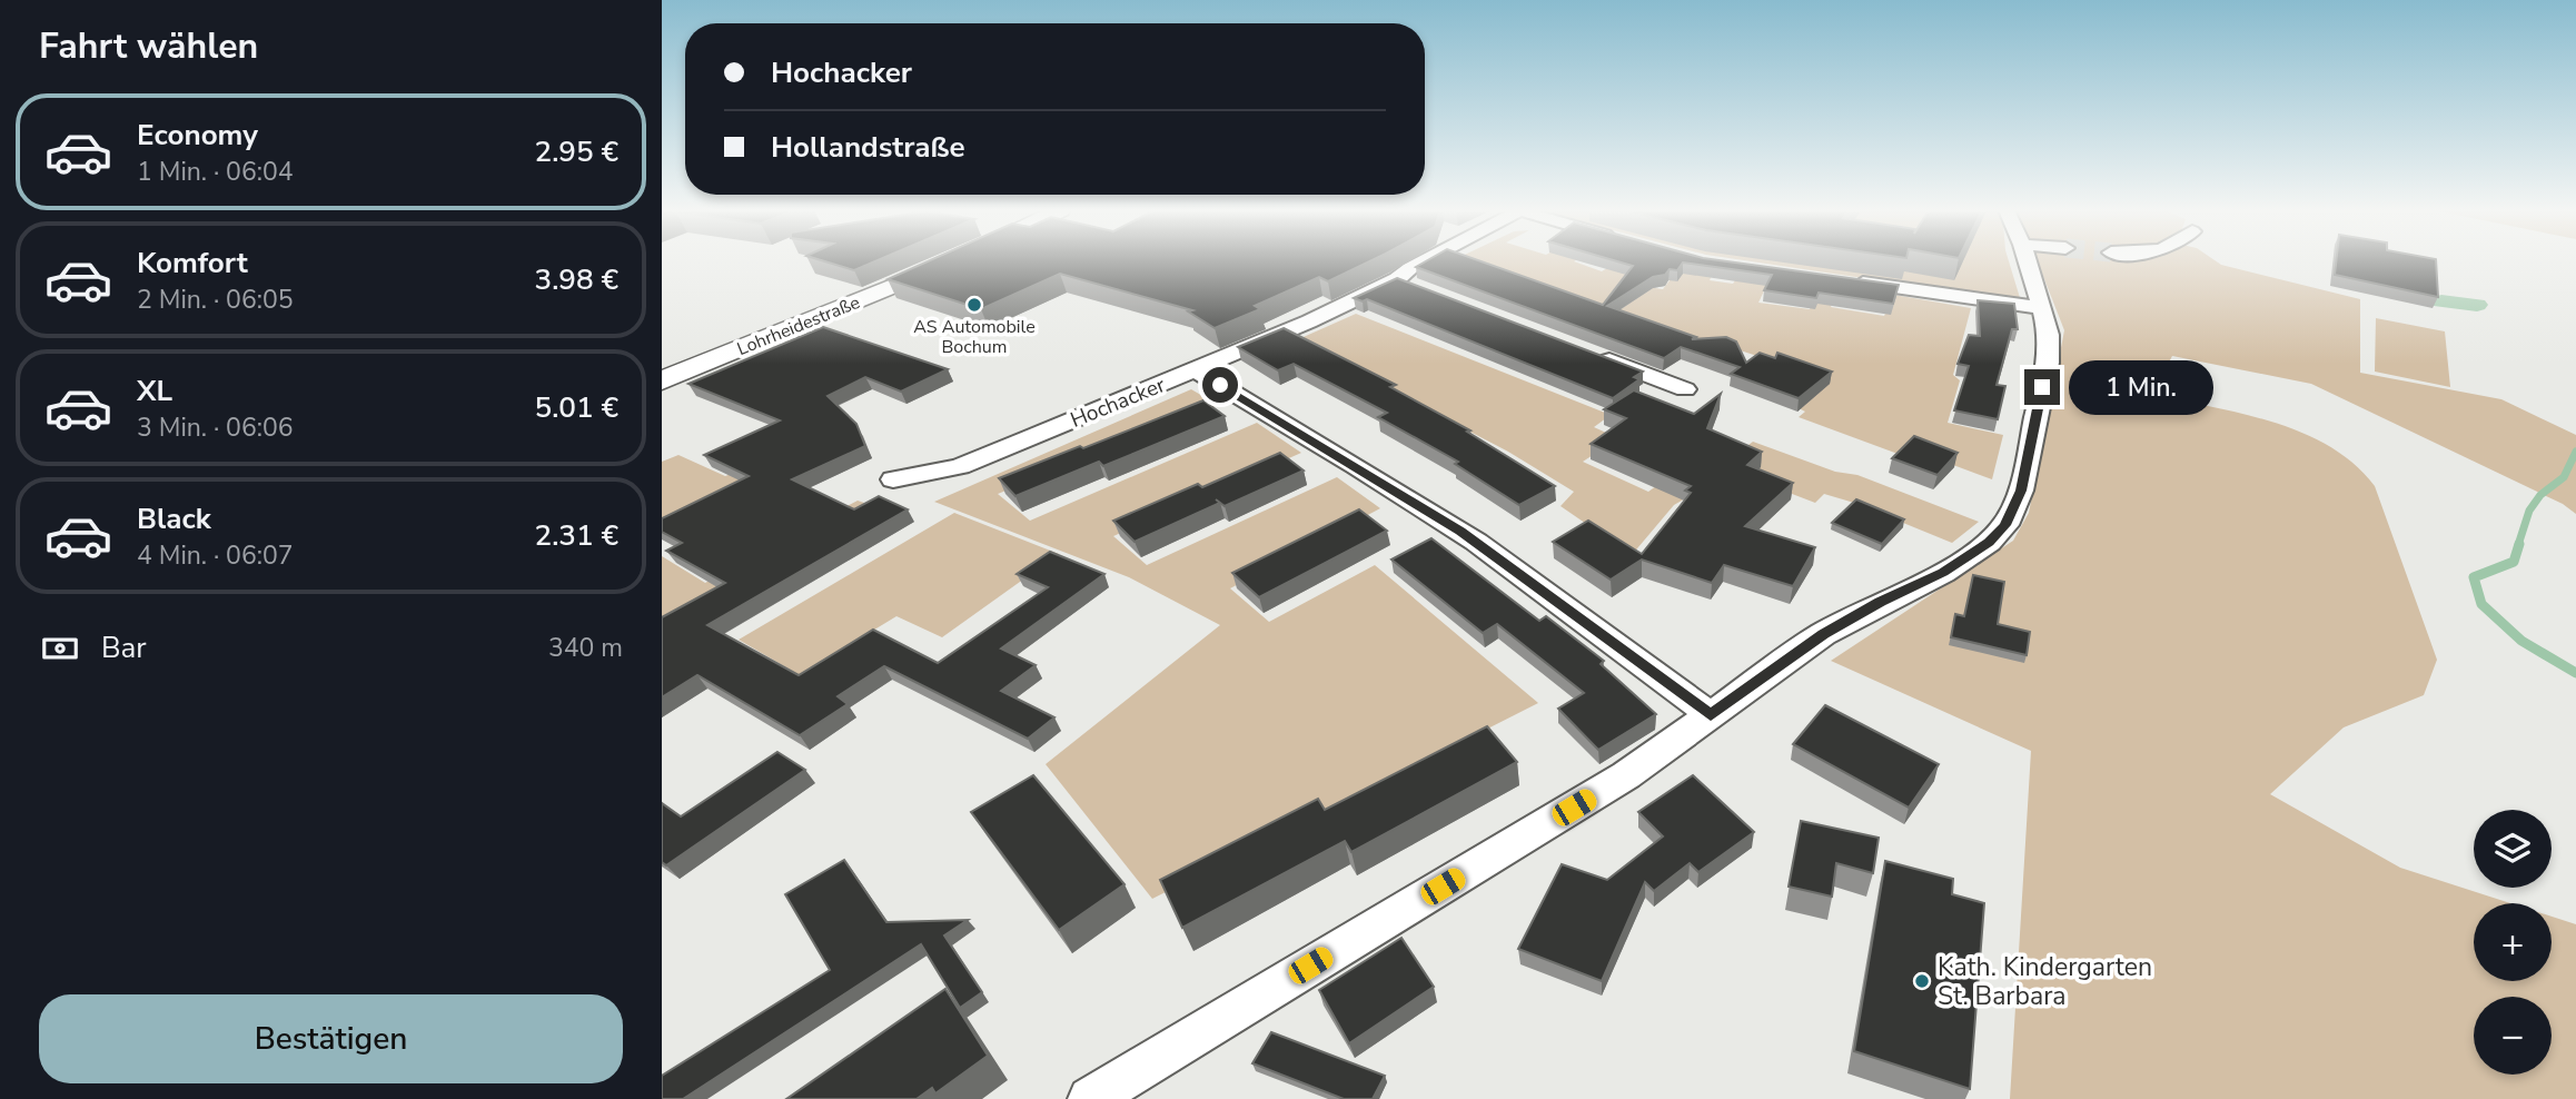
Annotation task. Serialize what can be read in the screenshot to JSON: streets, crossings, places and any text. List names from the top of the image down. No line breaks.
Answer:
{"streets":{"street":["Lohrheidestraße","Hochacker"]},"places":["AS Automobile Bochum","Kath. Kindergarten St. Barbara"],"page":{"heading":"Fahrt wählen","banner":["Hochacker","Hollandstraße"],"list":[{"name":"Economy","note":"1 Min. · 06:04","value":"2.95 €"},{"name":"Komfort","note":"2 Min. · 06:05","value":"3.98 €"},{"name":"XL","note":"3 Min. · 06:06","value":"5.01 €"},{"name":"Black","note":"4 Min. · 06:07","value":"2.31 €"}],"bubble":"1 Min.","pay":["Bar","340 m"],"map_buttons":["+","−"],"buttons":"Bestätigen"}}
